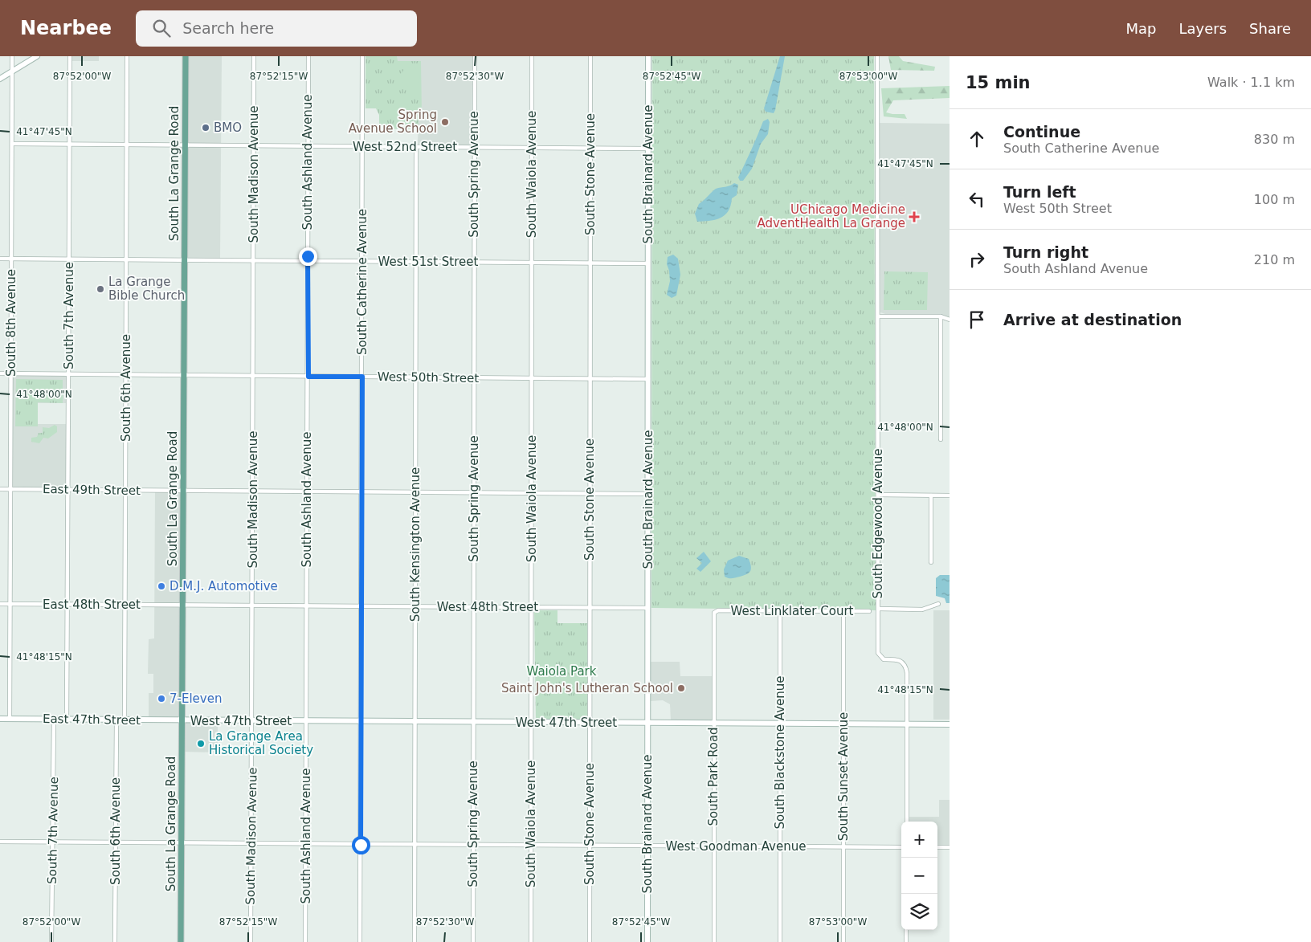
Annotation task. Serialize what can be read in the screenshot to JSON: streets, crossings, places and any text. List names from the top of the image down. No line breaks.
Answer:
{"streets":{"main road":["South La Grange Road","South Brainard Avenue","East 47th Street","West 47th Street"],"street":["West 52nd Street","South Ashland Avenue","South Madison Avenue","South Spring Avenue","South Waiola Avenue","South Stone Avenue","West 51st Street","South Catherine Avenue","South 7th Avenue","South 8th Avenue","West 50th Street","South 6th Avenue","East 49th Street","South Edgewood Avenue","South Kensington Avenue","East 48th Street","West 48th Street","West Linklater Court","South Blackstone Avenue","South Park Road","South Sunset Avenue","West Goodman Avenue"]},"crossings":[["West 52nd Street","South Ashland Avenue"],["West 52nd Street","South La Grange Road"],["West 52nd Street","South Madison Avenue"],["West 52nd Street","South Spring Avenue"],["West 52nd Street","South Waiola Avenue"],["West 52nd Street","South Stone Avenue"],["West 52nd Street","South Brainard Avenue"],["West 52nd Street","South Catherine Avenue"],["West 52nd Street","South 7th Avenue"],["West 52nd Street","South 8th Avenue"],["West 52nd Street","South 6th Avenue"],["West 52nd Street","South Kensington Avenue"],["South Ashland Avenue","West 51st Street"],["South Ashland Avenue","West 50th Street"],["South Ashland Avenue","East 49th Street"],["South Ashland Avenue","West 48th Street"],["South Ashland Avenue","West 47th Street"],["South Ashland Avenue","West Goodman Avenue"],["South La Grange Road","West 51st Street"],["South La Grange Road","West 50th Street"],["South La Grange Road","East 49th Street"],["South La Grange Road","East 48th Street"],["South La Grange Road","West 48th Street"],["South La Grange Road","East 47th Street"],["South La Grange Road","West 47th Street"],["South La Grange Road","West Goodman Avenue"],["South Madison Avenue","West 51st Street"],["South Madison Avenue","West 50th Street"],["South Madison Avenue","East 49th Street"],["South Madison Avenue","West 48th Street"],["South Madison Avenue","West 47th Street"],["South Madison Avenue","West Goodman Avenue"],["South Spring Avenue","West 51st Street"],["South Spring Avenue","West 50th Street"],["South Spring Avenue","East 49th Street"],["South Spring Avenue","West 48th Street"],["South Spring Avenue","West 47th Street"],["South Spring Avenue","West Goodman Avenue"],["South Waiola Avenue","West 51st Street"],["South Waiola Avenue","West 50th Street"],["South Waiola Avenue","East 49th Street"],["South Waiola Avenue","West 48th Street"],["South Waiola Avenue","West 47th Street"],["South Waiola Avenue","West Goodman Avenue"],["South Stone Avenue","West 51st Street"],["South Stone Avenue","West 50th Street"],["South Stone Avenue","East 49th Street"],["South Stone Avenue","West 48th Street"],["South Stone Avenue","West 47th Street"],["South Stone Avenue","West Goodman Avenue"],["South Brainard Avenue","West 51st Street"],["South Brainard Avenue","West 50th Street"],["South Brainard Avenue","East 49th Street"],["South Brainard Avenue","West 48th Street"],["South Brainard Avenue","West 47th Street"],["South Brainard Avenue","West Goodman Avenue"],["West 51st Street","South Catherine Avenue"],["West 51st Street","South 7th Avenue"],["West 51st Street","South 8th Avenue"],["West 51st Street","South 6th Avenue"],["West 51st Street","South Kensington Avenue"],["South Catherine Avenue","West 50th Street"],["South Catherine Avenue","East 49th Street"],["South Catherine Avenue","West 48th Street"],["South Catherine Avenue","West 47th Street"],["South Catherine Avenue","West Goodman Avenue"],["South 7th Avenue","West 50th Street"],["South 7th Avenue","East 49th Street"],["South 7th Avenue","East 48th Street"],["South 7th Avenue","East 47th Street"],["South 7th Avenue","West Goodman Avenue"],["South 8th Avenue","West 50th Street"],["South 8th Avenue","East 49th Street"],["South 8th Avenue","East 48th Street"],["South 8th Avenue","East 47th Street"],["West 50th Street","South 6th Avenue"],["West 50th Street","South Kensington Avenue"],["South 6th Avenue","East 49th Street"],["South 6th Avenue","East 48th Street"],["South 6th Avenue","East 47th Street"],["South 6th Avenue","West Goodman Avenue"],["East 49th Street","South Kensington Avenue"],["South Edgewood Avenue","West 47th Street"],["South Kensington Avenue","West 48th Street"],["South Kensington Avenue","West 47th Street"],["South Kensington Avenue","West Goodman Avenue"],["East 48th Street","West 48th Street"],["West Linklater Court","South Blackstone Avenue"],["West Linklater Court","South Park Road"],["West Linklater Court","South Sunset Avenue"],["East 47th Street","West 47th Street"],["West 47th Street","South Blackstone Avenue"],["West 47th Street","South Park Road"],["West 47th Street","South Sunset Avenue"],["South Blackstone Avenue","West Goodman Avenue"],["South Park Road","West Goodman Avenue"],["South Sunset Avenue","West Goodman Avenue"]],"parks":["Waiola Park"],"places":{"other":["Spring Avenue School","BMO","La Grange Bible Church","D.M.J. Automotive","Saint John's Lutheran School","7-Eleven","La Grange Area Historical Society"],"health":["UChicago Medicine AdventHealth La Grange"]},"page":{"header":"Nearbee","search":"Search here","nav":["Map","Layers","Share"],"heading":["15 min","Walk · 1.1 km"],"list":[["Continue","South Catherine Avenue","830 m"],["Turn left","West 50th Street","100 m"],["Turn right","South Ashland Avenue","210 m"],"Arrive at destination"],"map_buttons":["+","−"]},"coordinates":["87°52'00\"W","87°52'15\"W","87°52'30\"W","87°52'45\"W","87°53'00\"W","41°47'45\"N","41°48'00\"N","41°48'15\"N"]}
